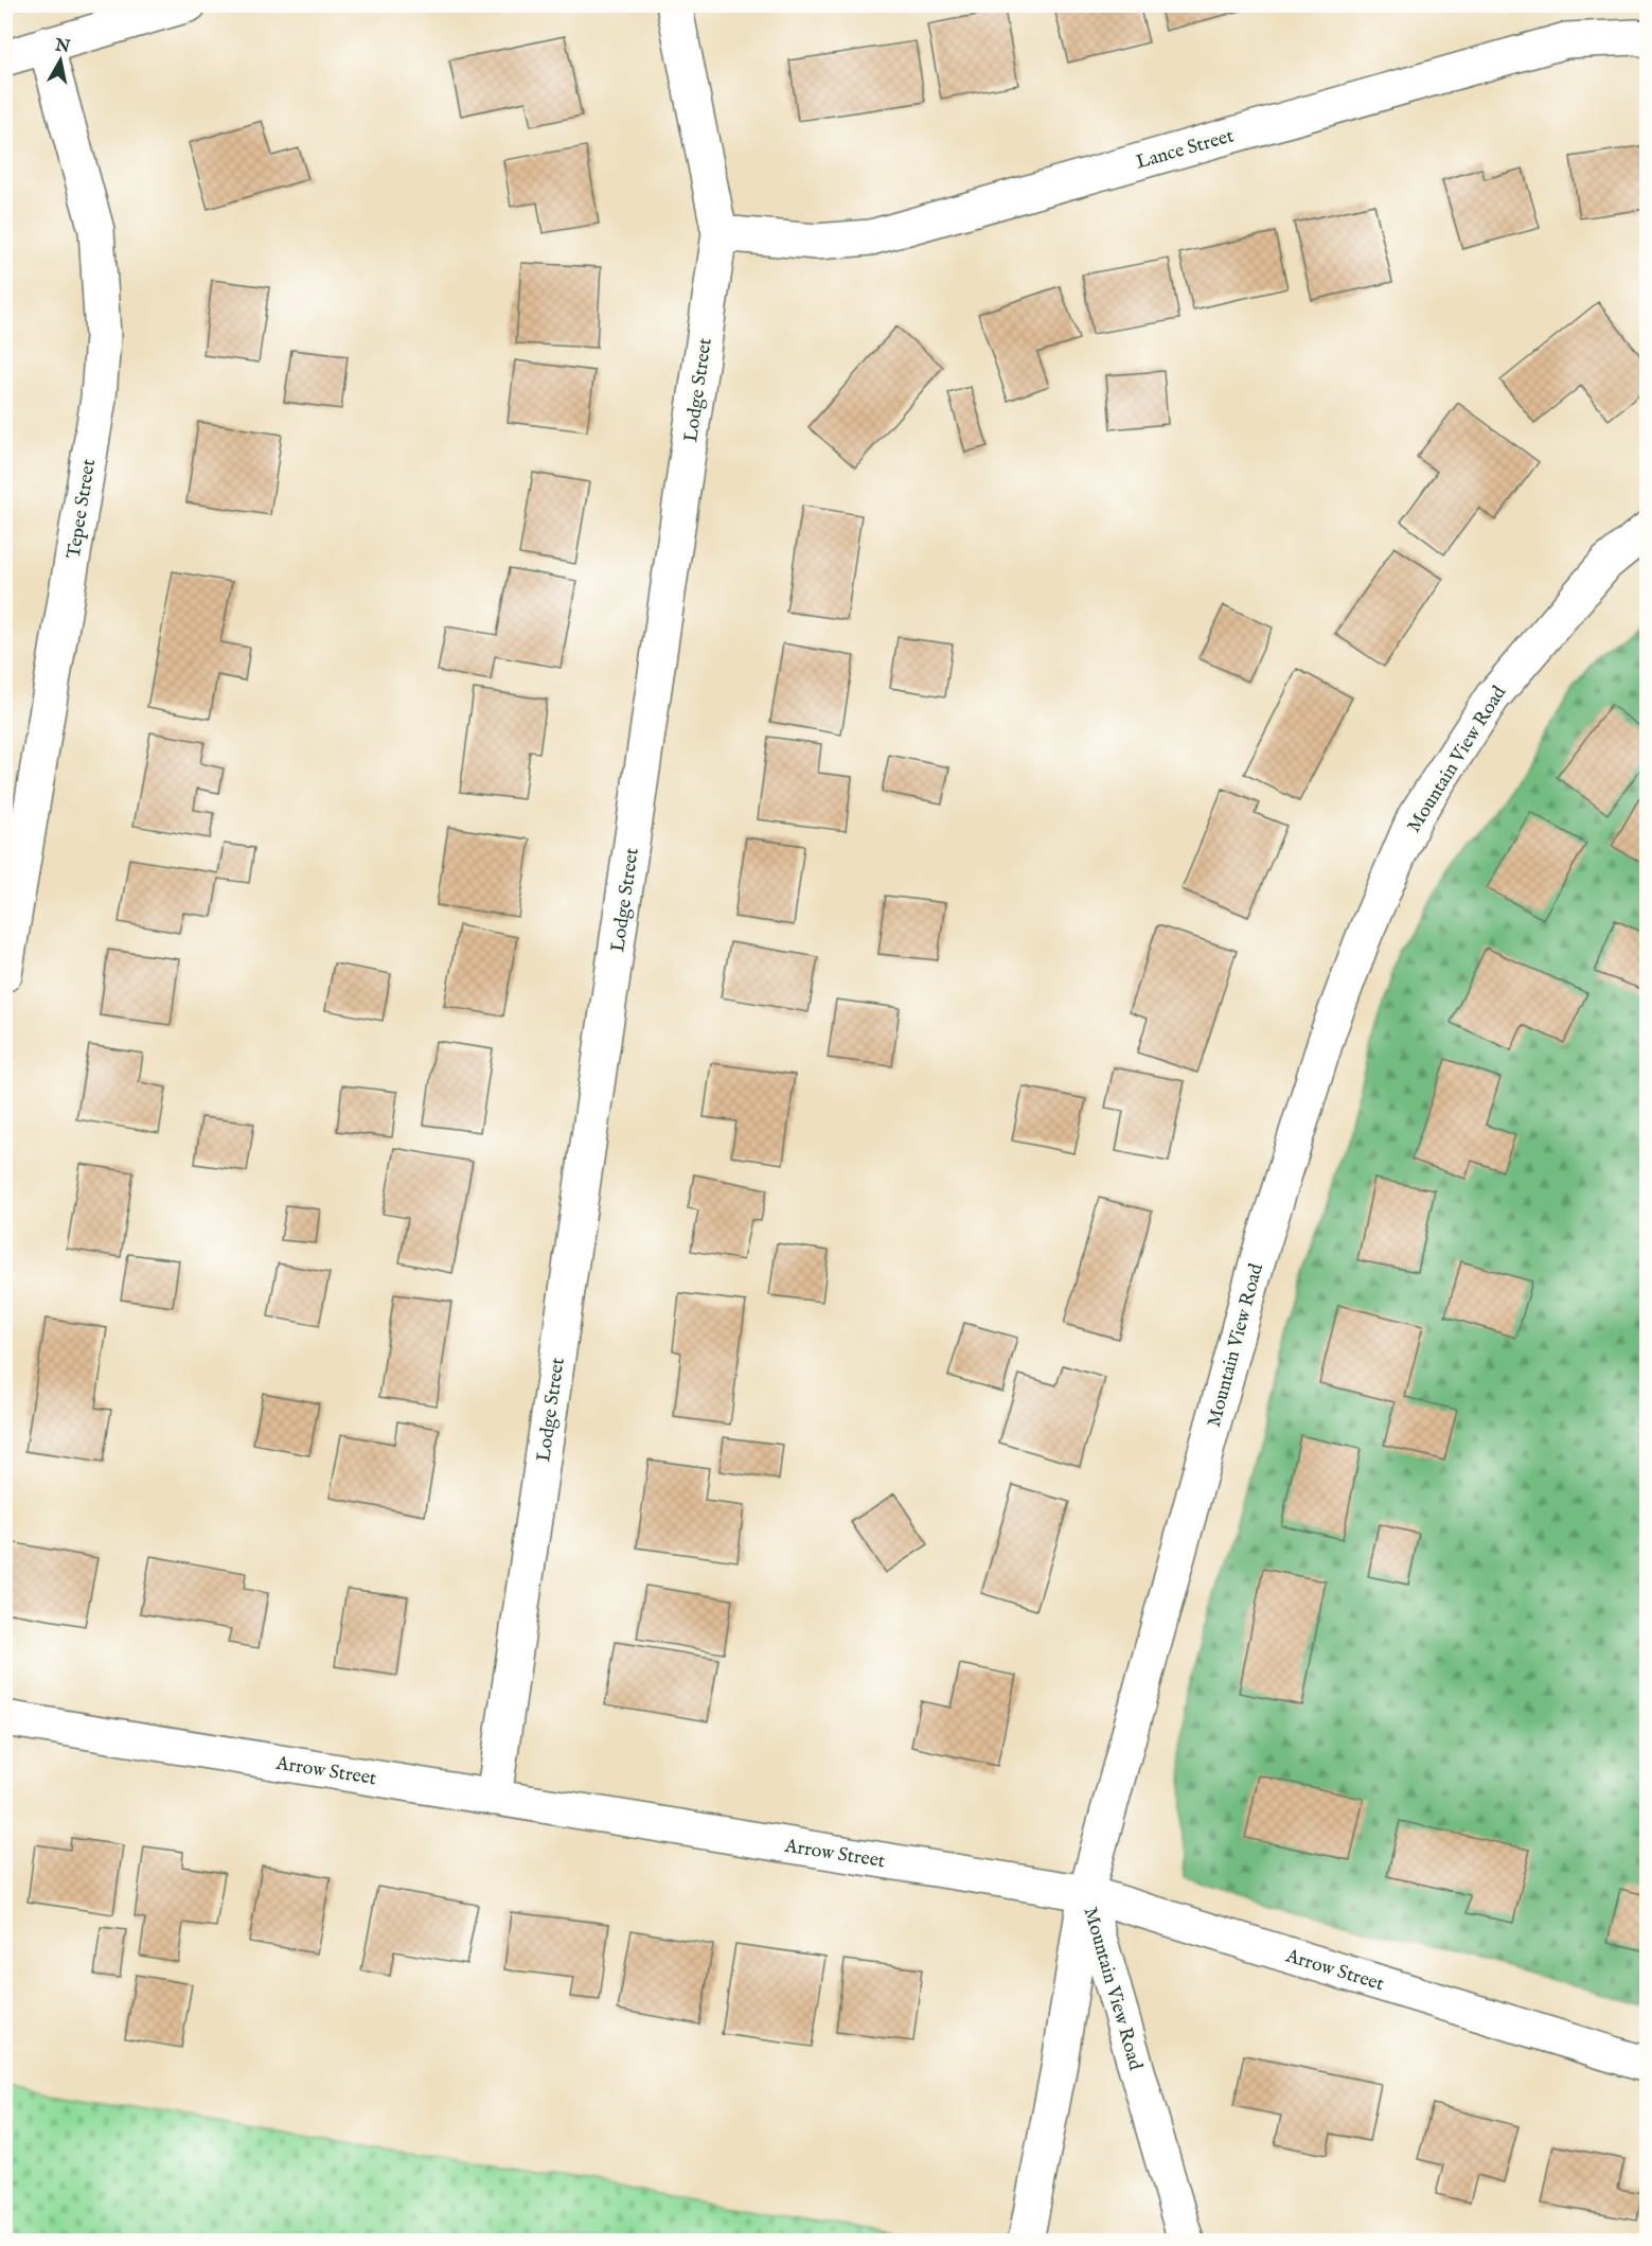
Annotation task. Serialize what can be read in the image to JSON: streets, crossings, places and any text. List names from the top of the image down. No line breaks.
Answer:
{"streets":{"street":["Lance Street","Lodge Street","Tepee Street","Mountain View Road","Arrow Street"]},"crossings":[["Lance Street","Lodge Street"],["Lodge Street","Arrow Street"],["Mountain View Road","Arrow Street"]],"north":"top"}
